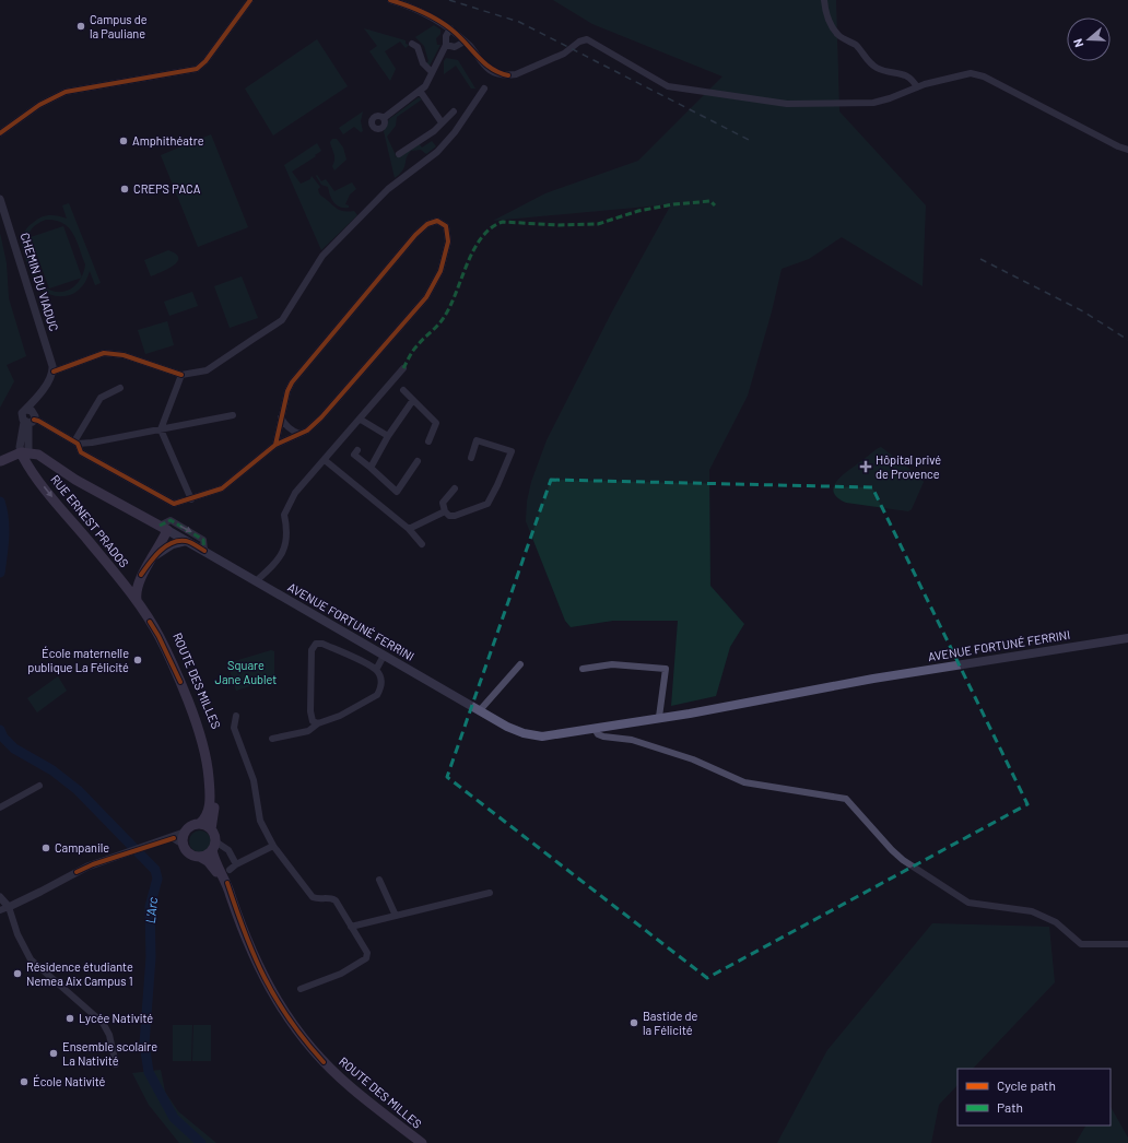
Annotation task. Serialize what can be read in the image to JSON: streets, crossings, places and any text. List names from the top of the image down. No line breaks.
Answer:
{"streets":{"main road":["RUE ERNEST PRADOS","AVENUE FORTUNÉ FERRINI","ROUTE DES MILLES"],"street":["CHEMIN DU VIADUC"]},"crossings":[["RUE ERNEST PRADOS","AVENUE FORTUNÉ FERRINI"],["RUE ERNEST PRADOS","ROUTE DES MILLES"]],"one_way":["RUE ERNEST PRADOS"],"water":["L'Arc"],"parks":["Square Jane Aublet"],"places":{"other":["Campus de la Pauliane","Amphithéatre","CREPS PACA","École maternelle publique La Félicité","Campanile","Résidence étudiante Nemea Aix Campus 1","Lycée Nativité","Bastide de la Félicité","Ensemble scolaire La Nativité","École Nativité"],"health":["Hôpital privé de Provence"]},"legend":["Cycle path","Path"],"north":"left"}
